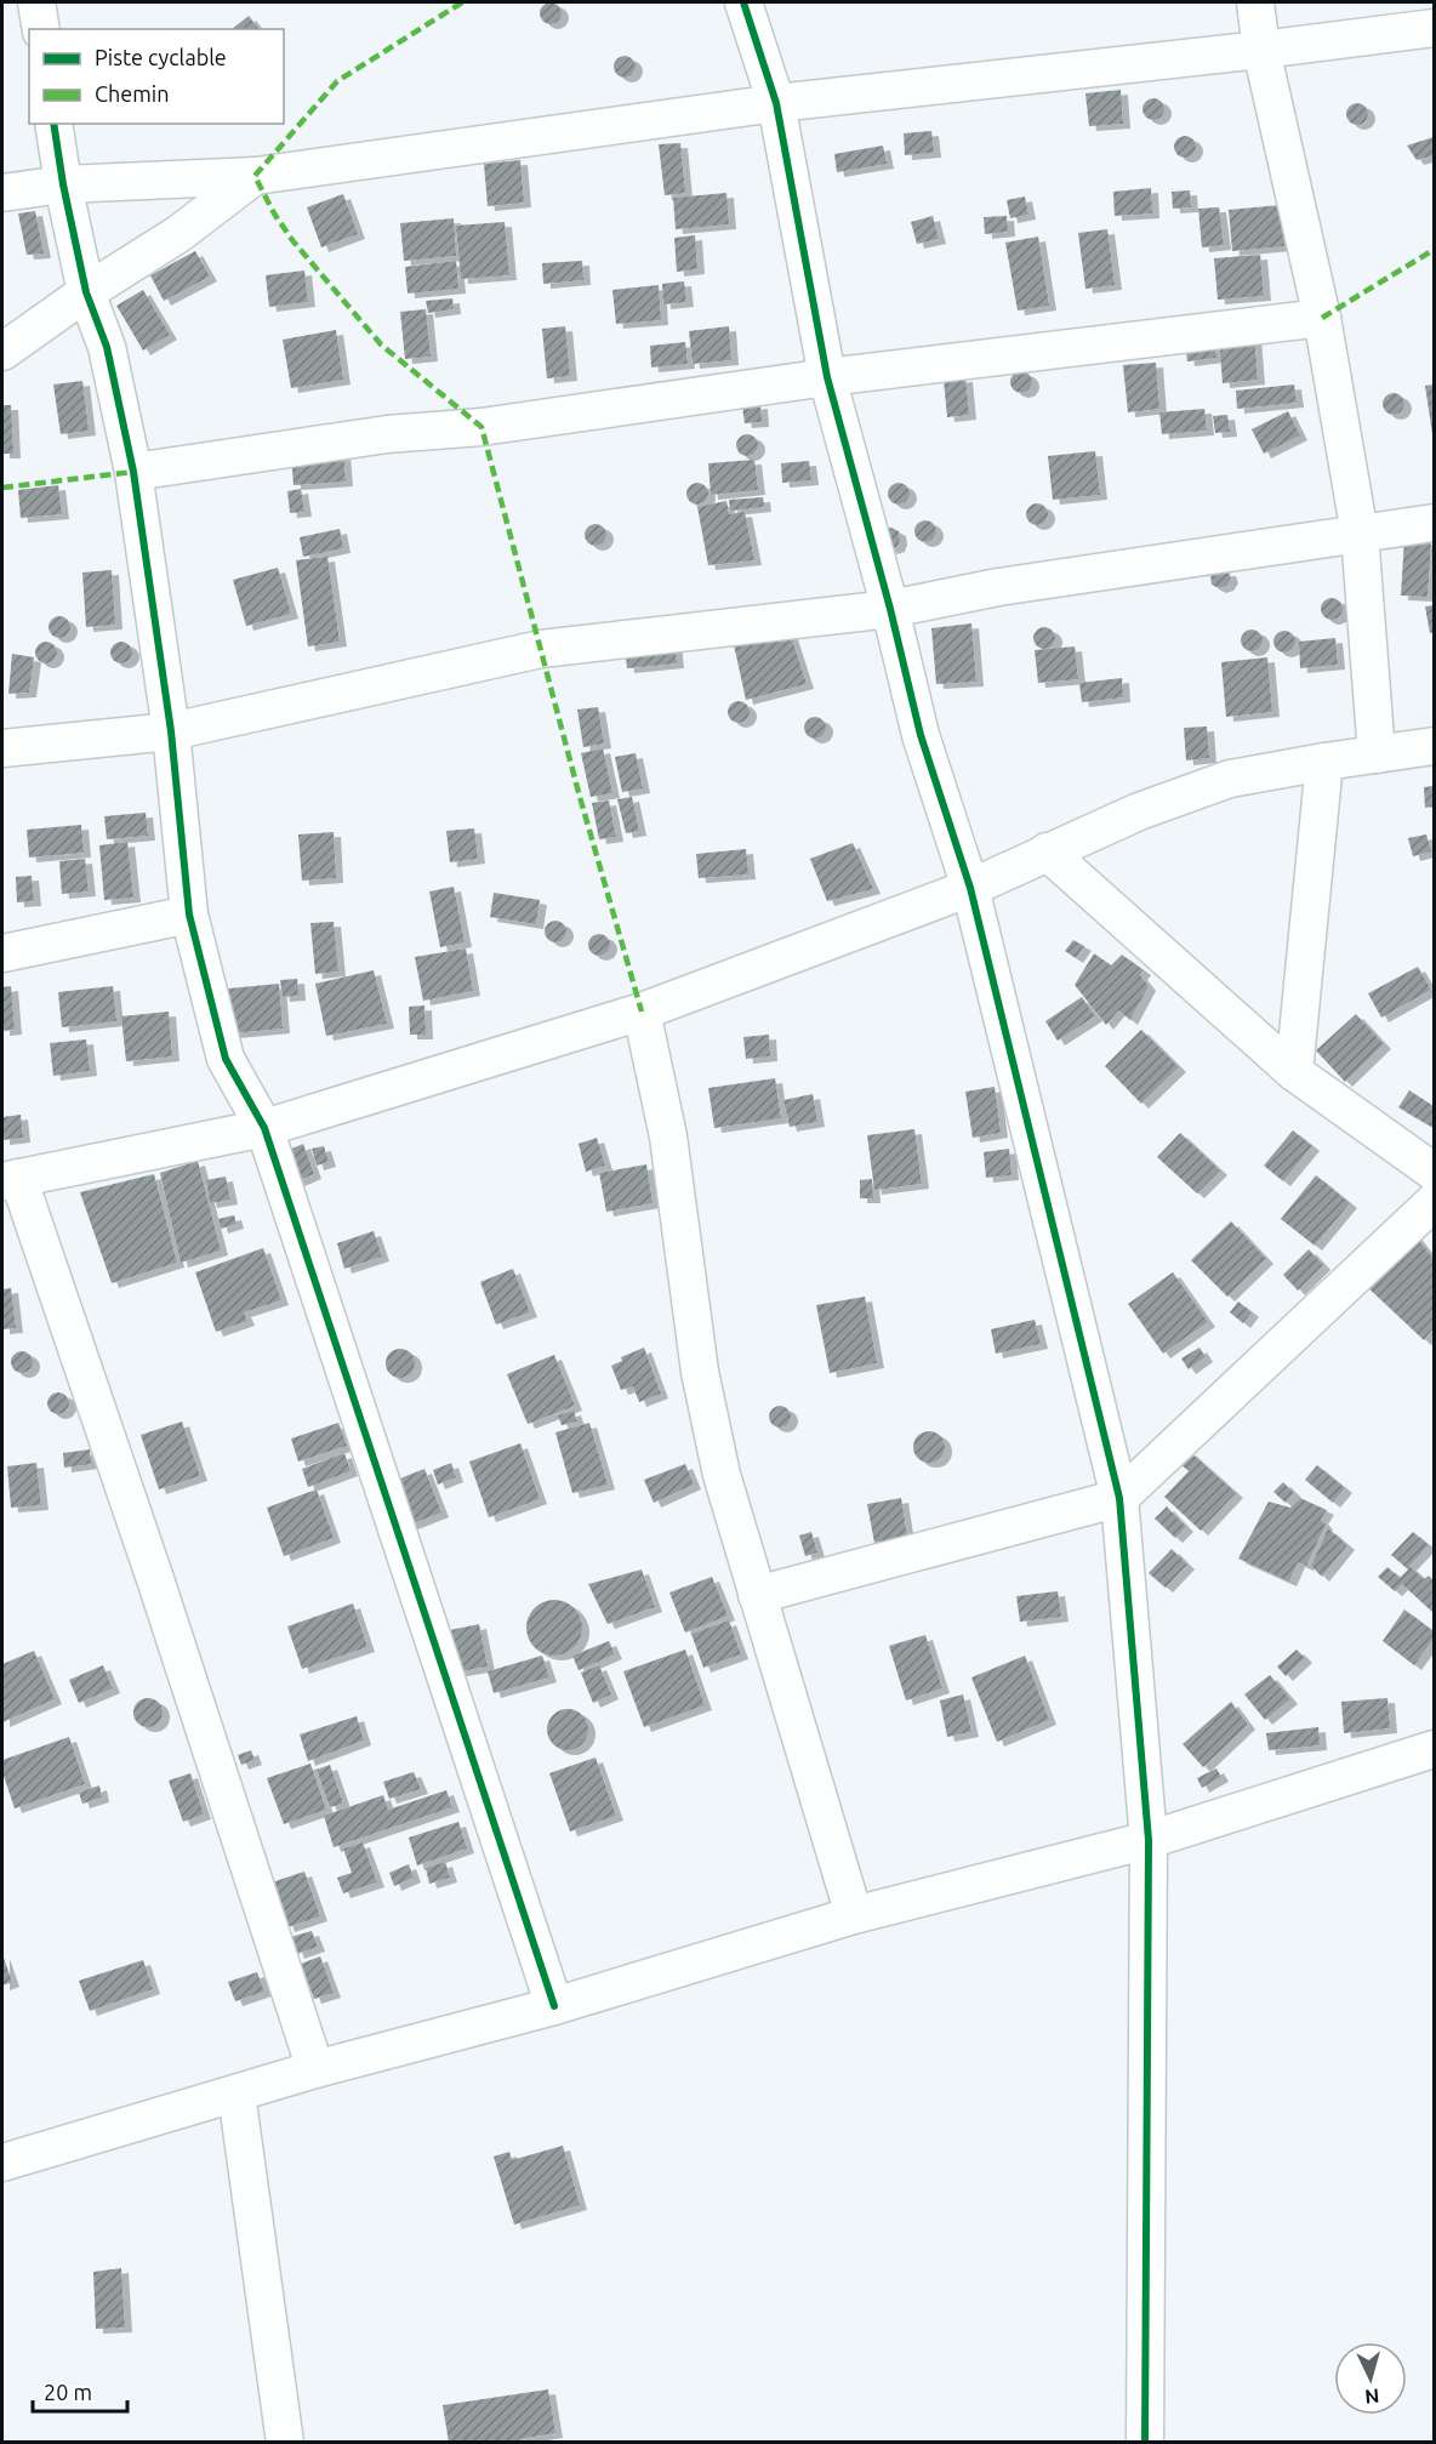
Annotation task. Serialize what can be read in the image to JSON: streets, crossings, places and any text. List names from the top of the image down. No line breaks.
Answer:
{"legend":["Piste cyclable","Chemin"],"scale_bar":"20 m","north":"bottom"}
